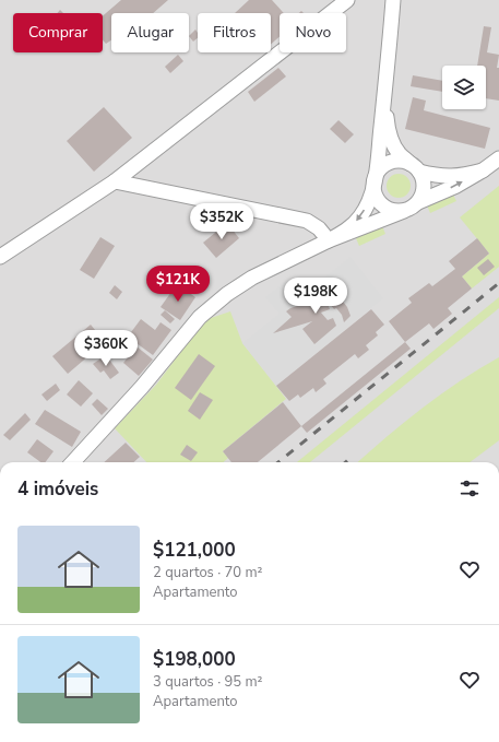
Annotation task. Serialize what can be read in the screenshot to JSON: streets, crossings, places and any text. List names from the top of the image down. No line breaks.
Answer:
{"page":{"chip":["Comprar","Alugar","Filtros","Novo"],"price":["$352K","$121K","$198K","$360K"],"heading":"4 imóveis","list":[{"name":"$121,000","note":"2 quartos · 70 m² · Apartamento"},{"name":"$198,000","note":"3 quartos · 95 m² · Apartamento"}]}}
